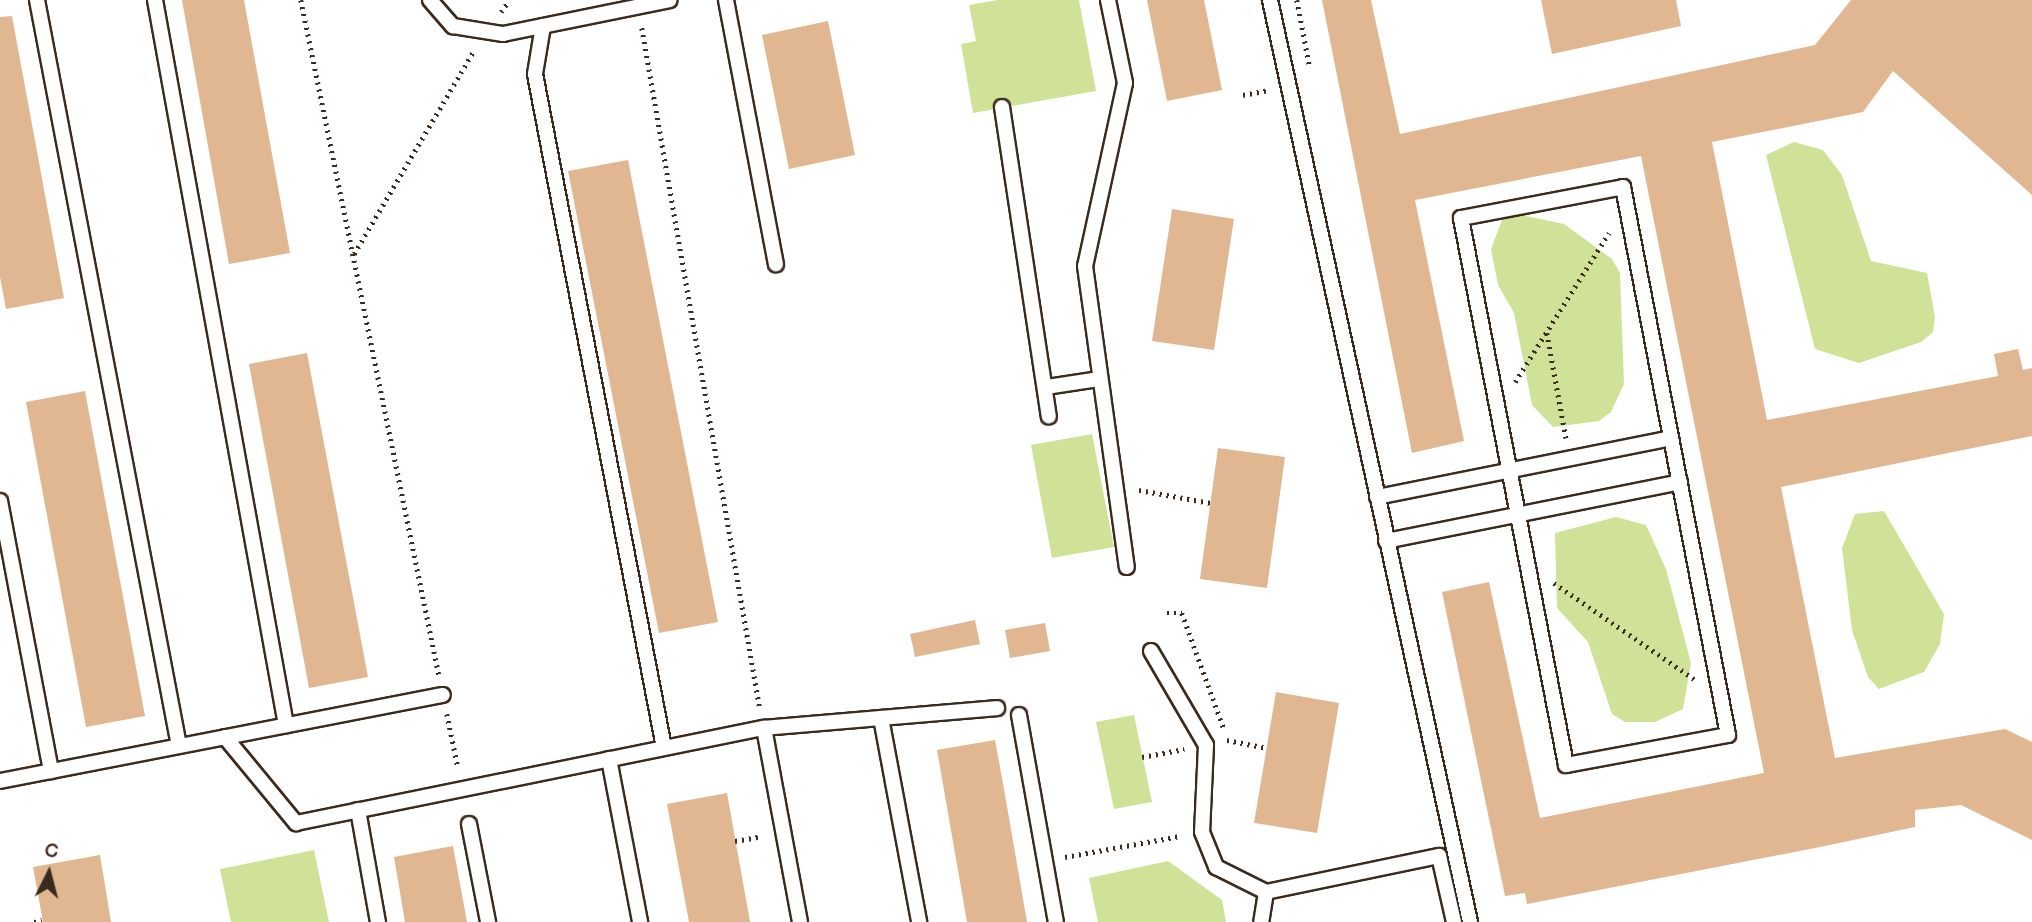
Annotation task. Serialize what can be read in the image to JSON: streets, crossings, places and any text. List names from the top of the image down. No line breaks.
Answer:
{"north":"top"}
